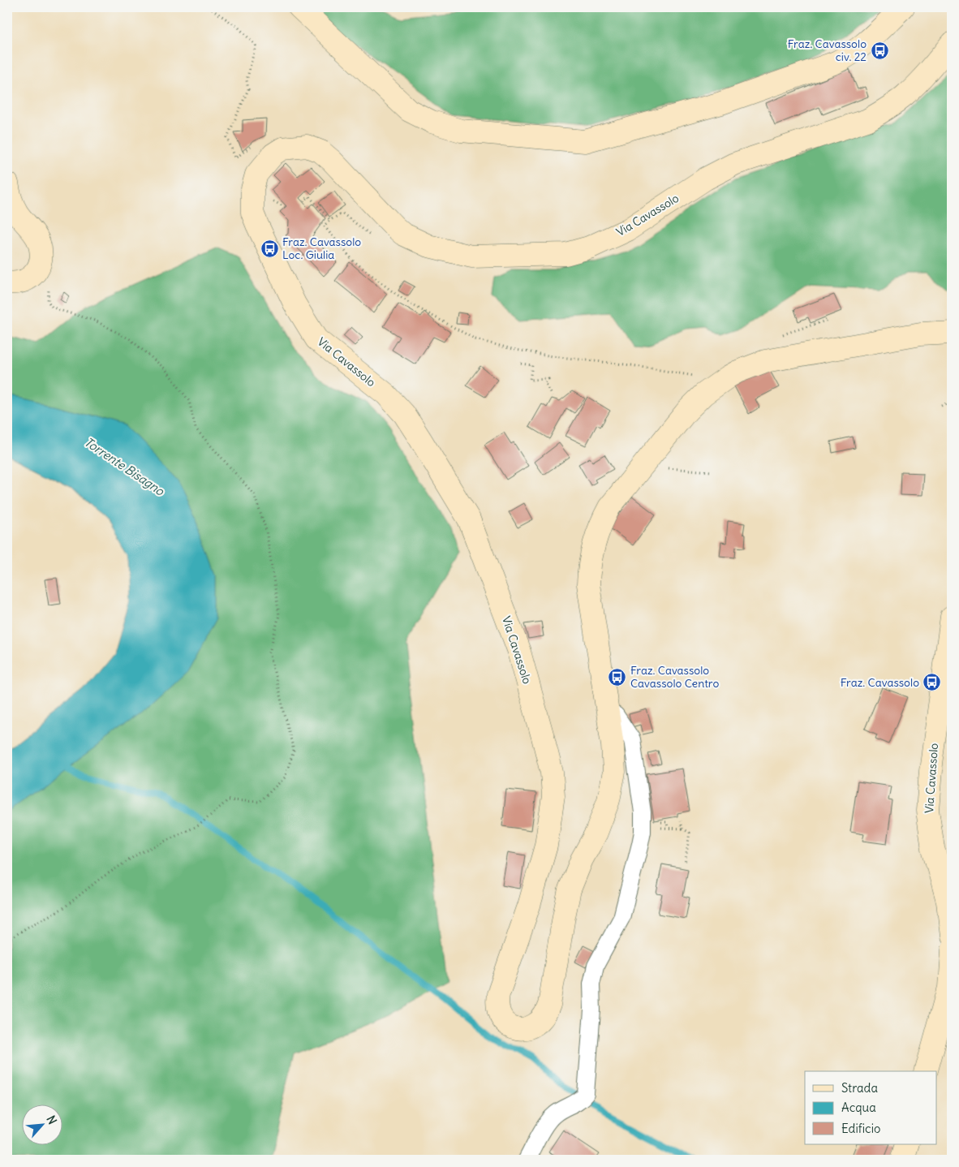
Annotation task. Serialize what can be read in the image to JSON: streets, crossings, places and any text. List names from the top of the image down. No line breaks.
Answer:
{"streets":{"main road":["Via Cavassolo"]},"water":["Torrente Bisagno"],"places":{"bus stop":["Fraz. Cavassolo civ. 22","Fraz. Cavassolo Loc. Giulia","Fraz. Cavassolo Cavassolo Centro","Fraz. Cavassolo"]},"legend":["Strada","Acqua","Edificio"],"north":"top right"}
